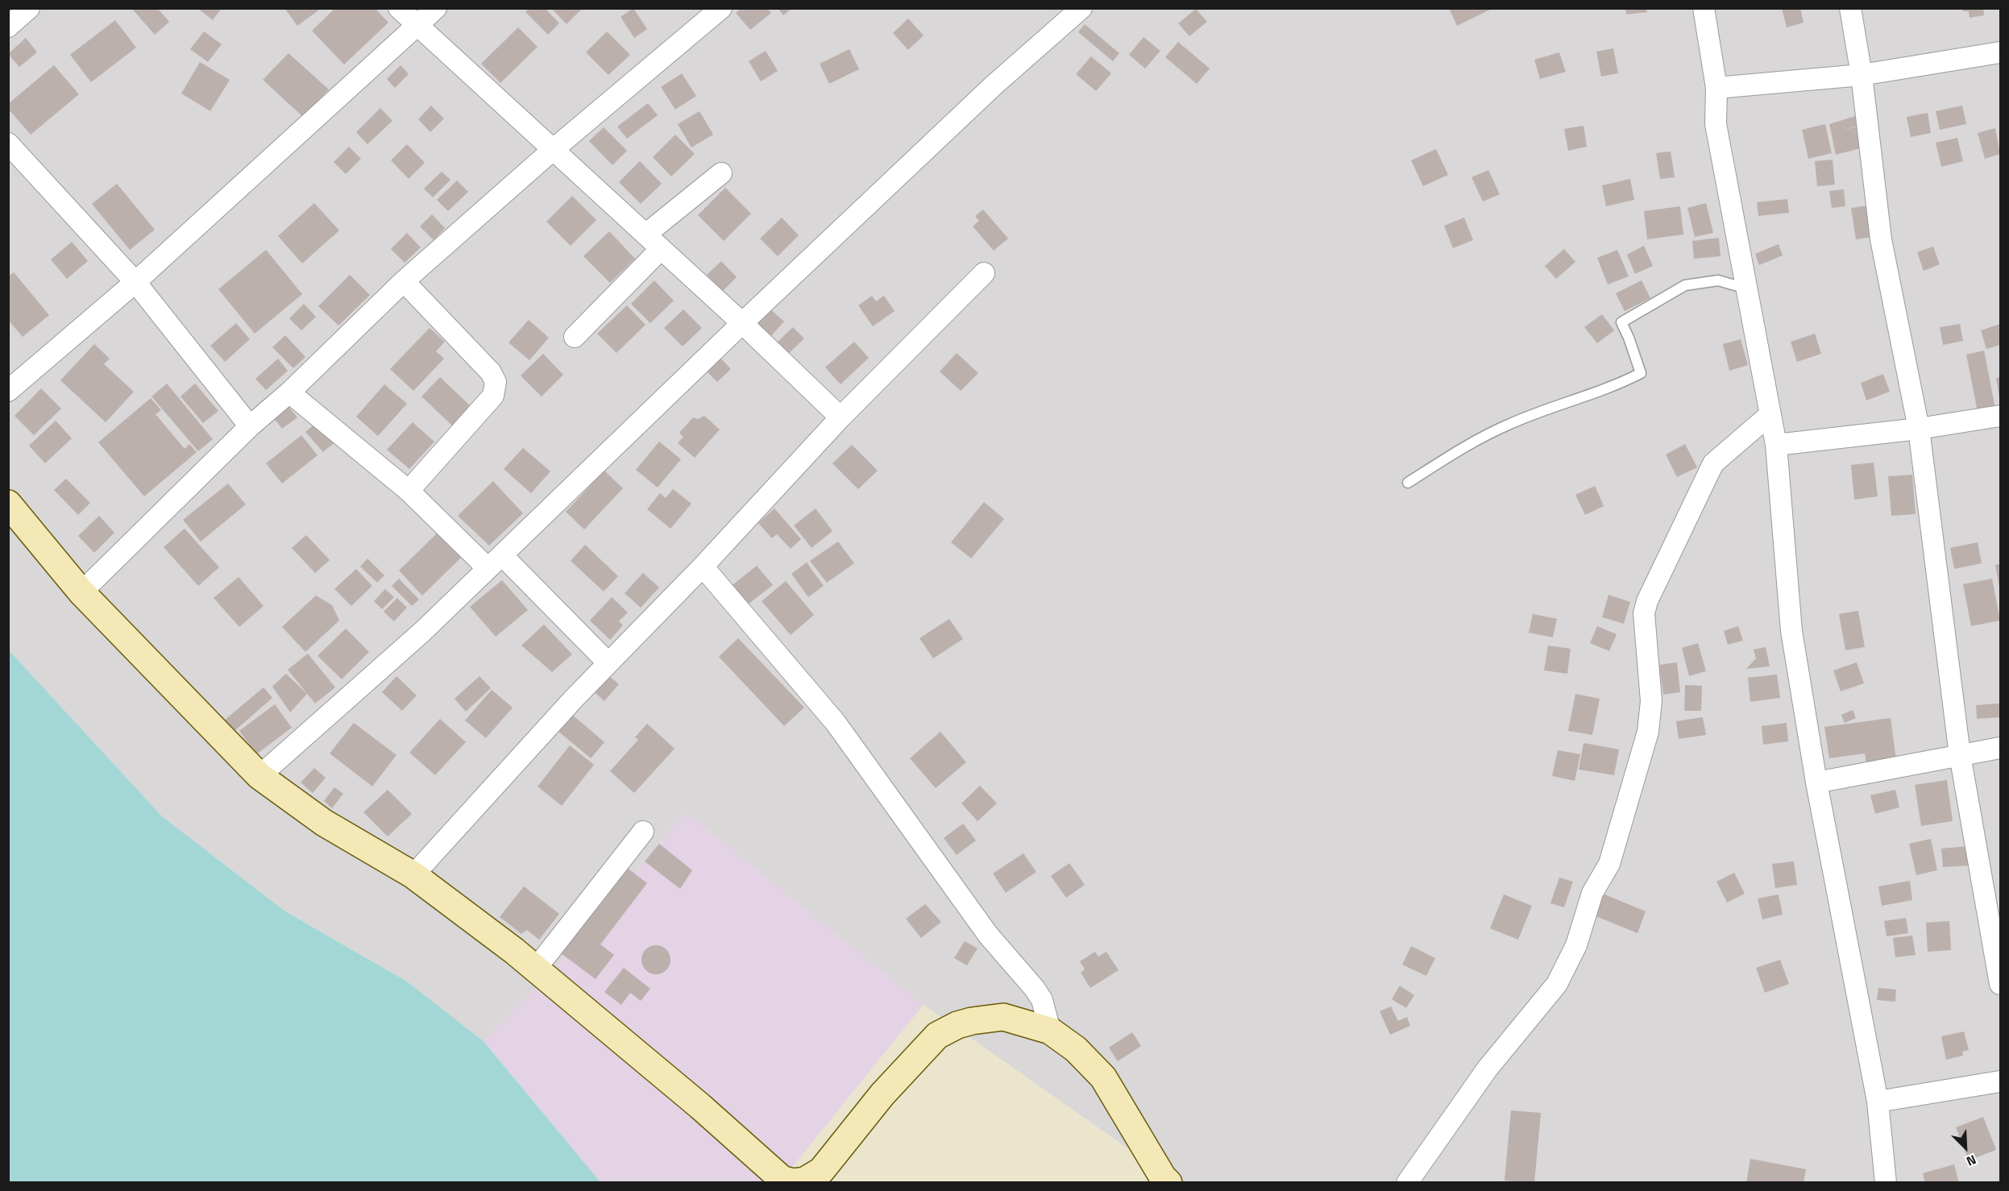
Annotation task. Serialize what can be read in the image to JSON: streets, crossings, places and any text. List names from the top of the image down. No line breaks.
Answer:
{"north":"bottom right"}
